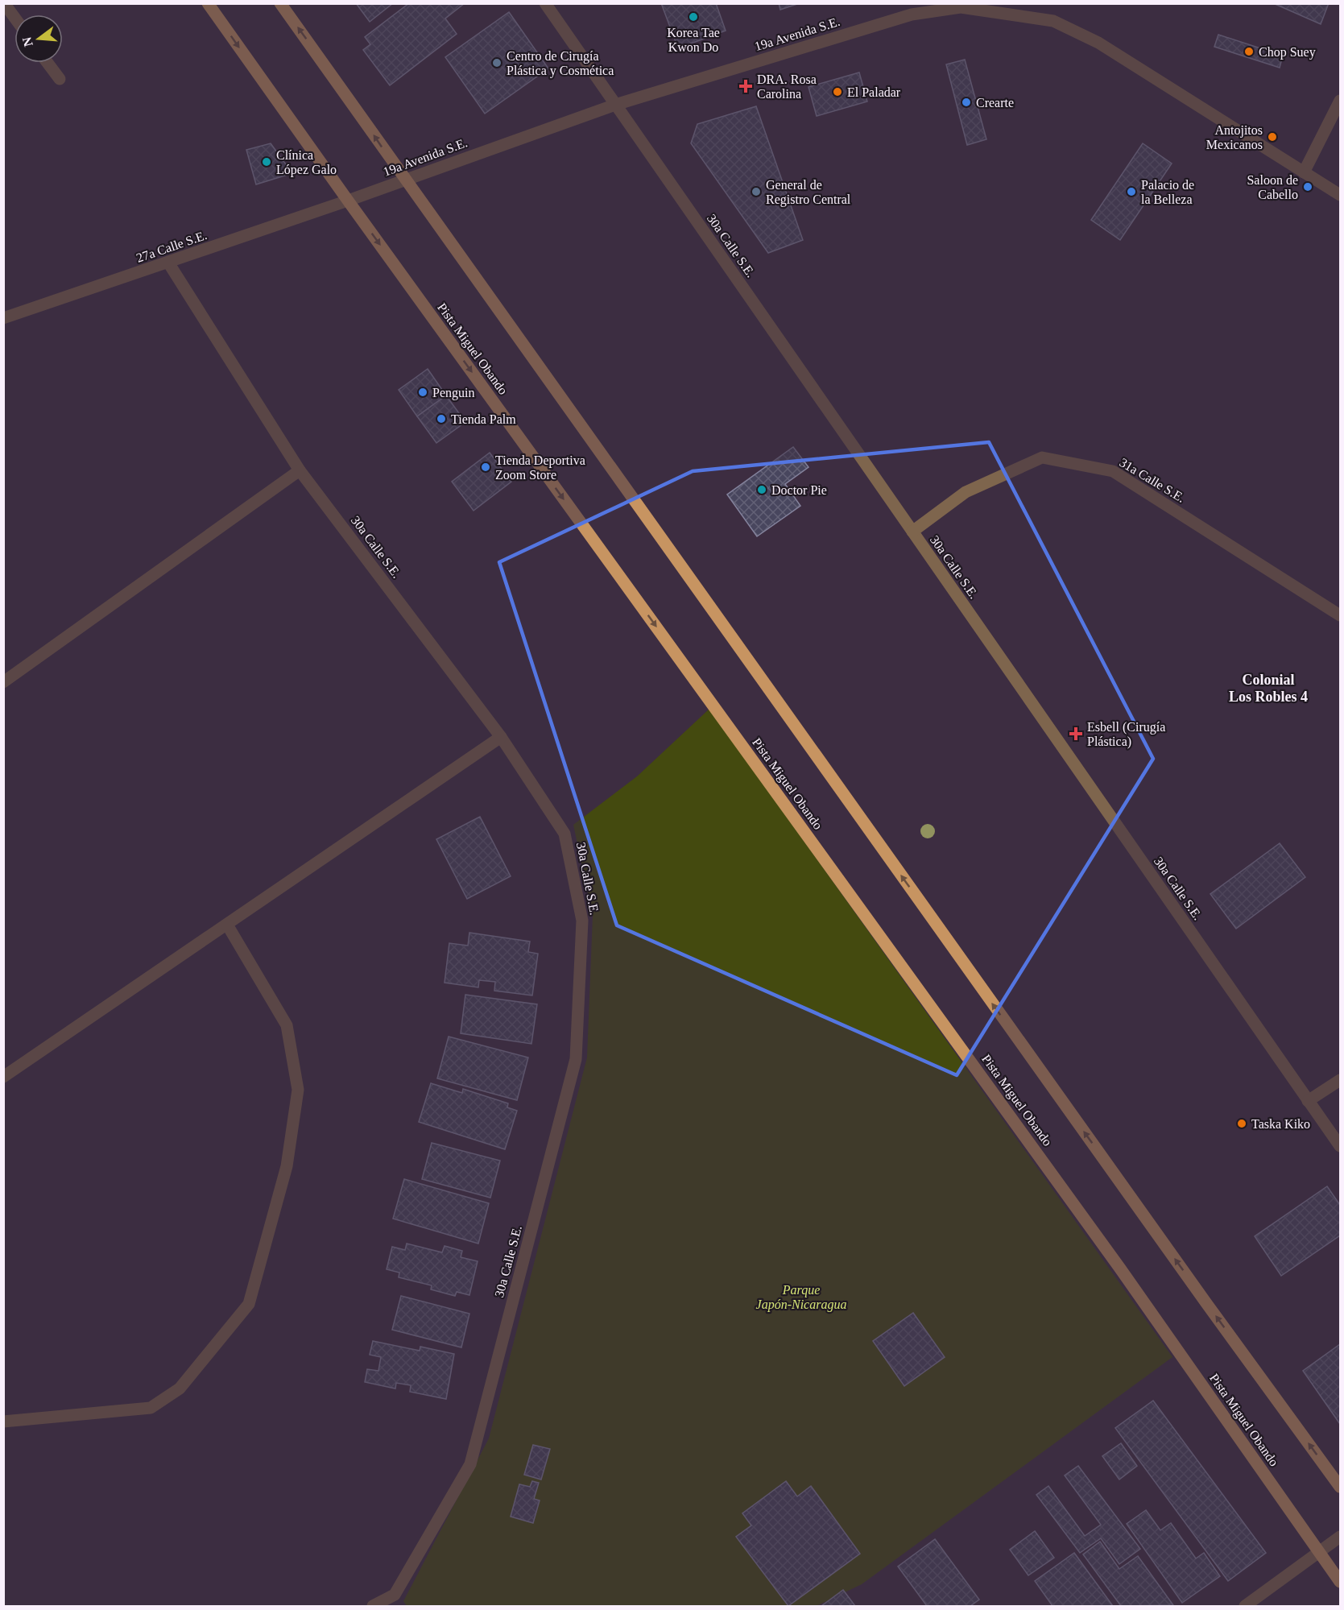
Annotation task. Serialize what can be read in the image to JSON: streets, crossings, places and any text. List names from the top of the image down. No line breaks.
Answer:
{"streets":{"main road":["Pista Miguel Obando"],"street":["19a Avenida S.E.","30a Calle S.E.","27a Calle S.E.","31a Calle S.E."]},"crossings":[["19a Avenida S.E.","30a Calle S.E."],["19a Avenida S.E.","27a Calle S.E."],["19a Avenida S.E.","Pista Miguel Obando"],["30a Calle S.E.","27a Calle S.E."],["30a Calle S.E.","31a Calle S.E."],["27a Calle S.E.","Pista Miguel Obando"]],"districts":["Colonial Los Robles 4"],"parks":["Parque Japón-Nicaragua"],"places":{"other":["Korea Tae Kwon Do","Chop Suey","Centro de Cirugía Plástica y Cosmética","El Paladar","Crearte","Antojitos Mexicanos","Clínica López Galo","Saloon de Cabello","General de Registro Central","Palacio de la Belleza","Penguin","Tienda Palm","Tienda Deportiva Zoom Store","Doctor Pie","Taska Kiko"],"health":["DRA. Rosa Carolina","Esbell (Cirugía Plástica)"]},"north":"left"}
